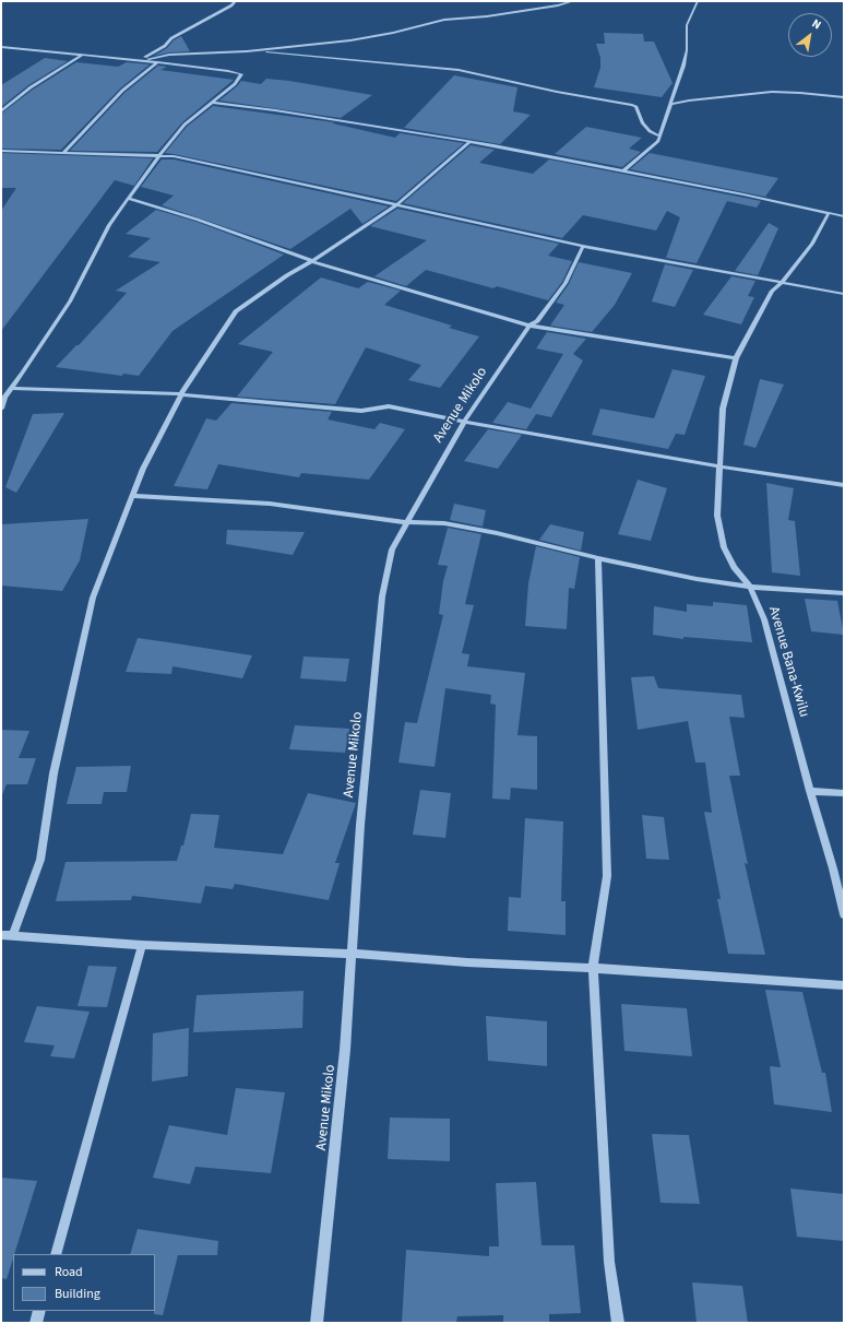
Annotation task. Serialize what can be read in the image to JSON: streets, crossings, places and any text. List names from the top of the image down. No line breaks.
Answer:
{"streets":{"street":["Avenue Mikolo","Avenue Bana-Kwilu"]},"legend":["Road","Building"],"north":"top right"}
